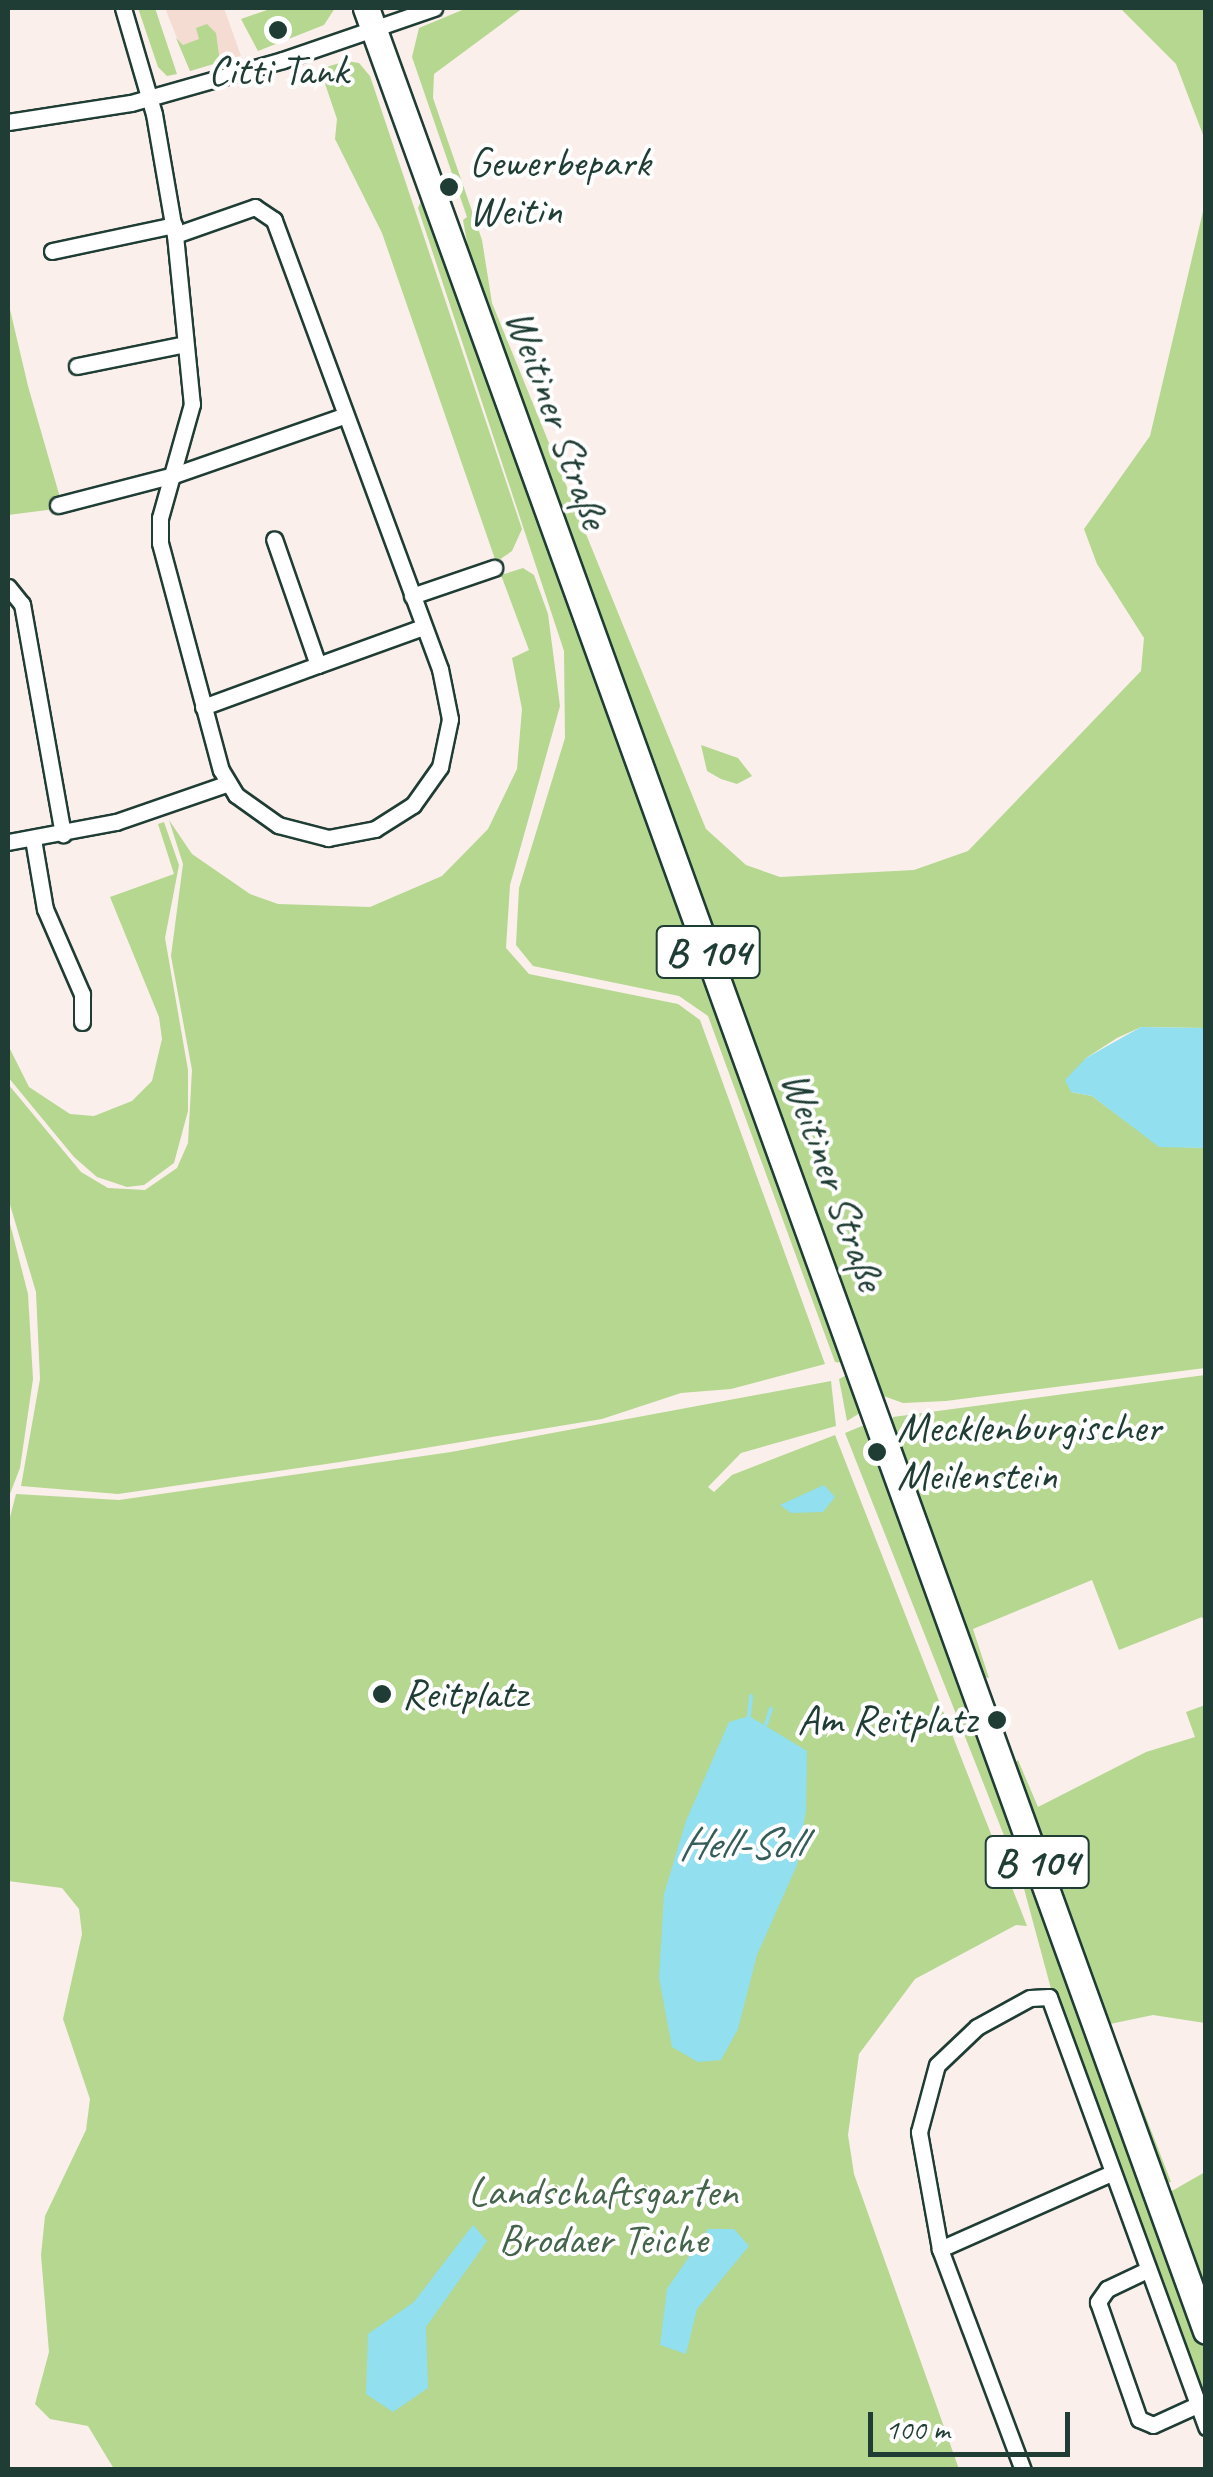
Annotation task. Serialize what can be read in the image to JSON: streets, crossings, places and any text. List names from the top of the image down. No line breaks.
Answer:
{"streets":{"main road":["Weitiner Straße","B 104"]},"water":["Hell-Soll"],"parks":["Landschaftsgarten Brodaer Teiche"],"places":["Citti Tank","Gewerbepark Weitin","Mecklenburgischer Meilenstein","Reitplatz","Am Reitplatz"],"scale_bar":"100 m"}
